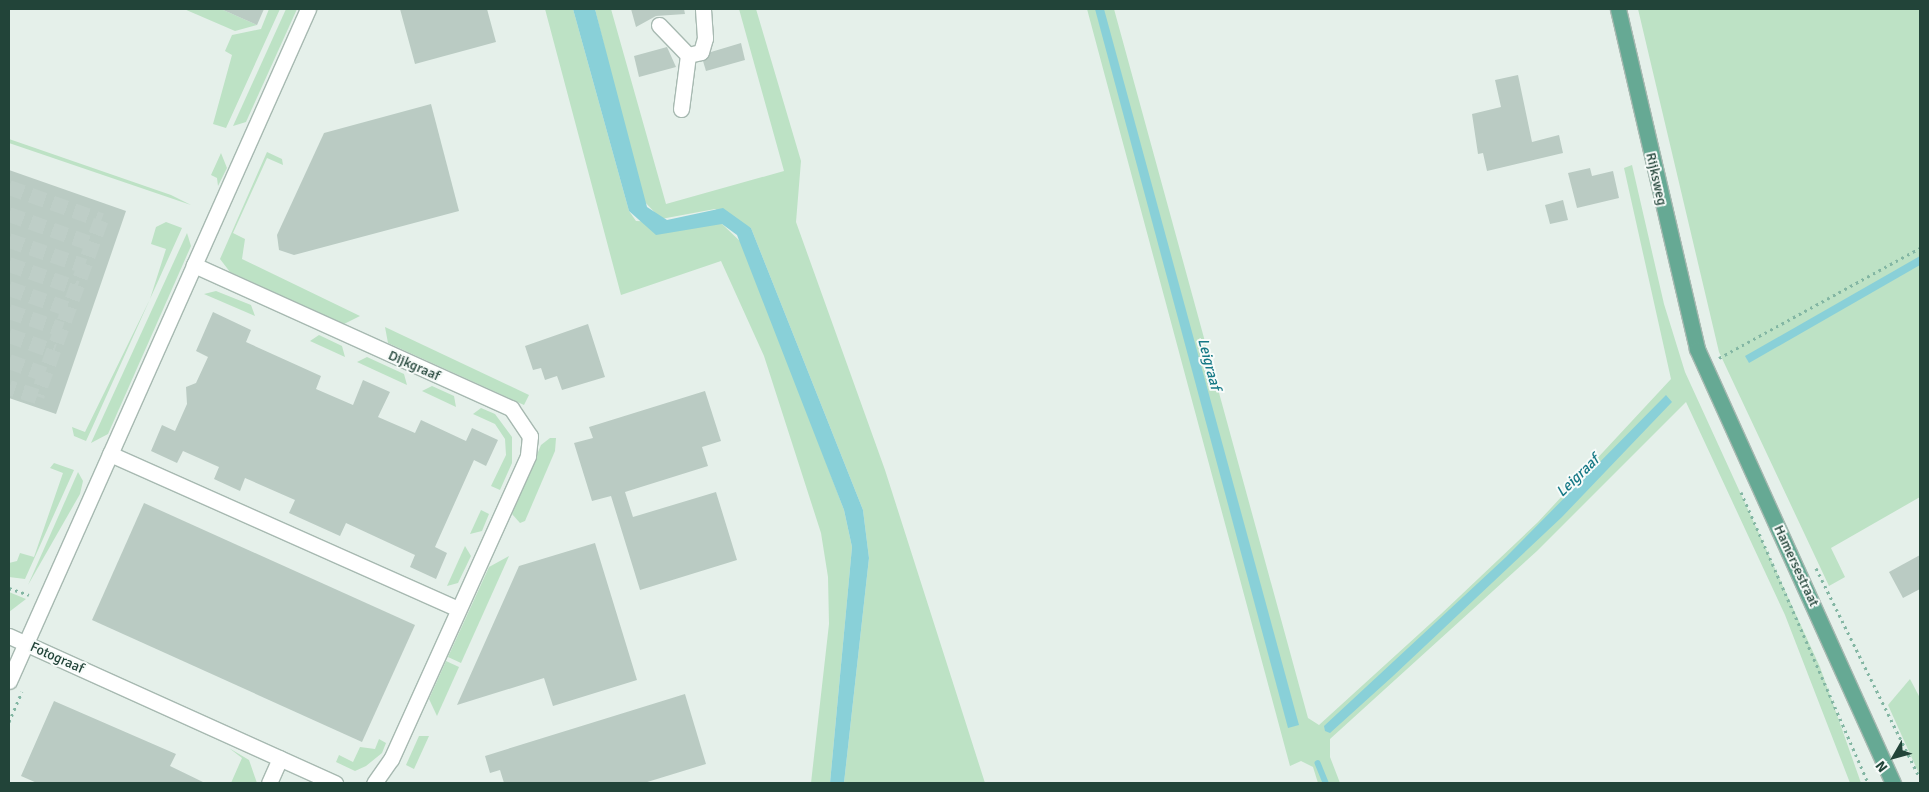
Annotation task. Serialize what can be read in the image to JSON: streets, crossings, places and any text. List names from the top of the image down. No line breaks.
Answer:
{"streets":{"main road":["Rijksweg","Hamersestraat"],"street":["Dijkgraaf","Fotograaf"]},"crossings":[["Rijksweg","Hamersestraat"],["Dijkgraaf","Fotograaf"]],"water":["Leigraaf"],"north":"bottom left"}
